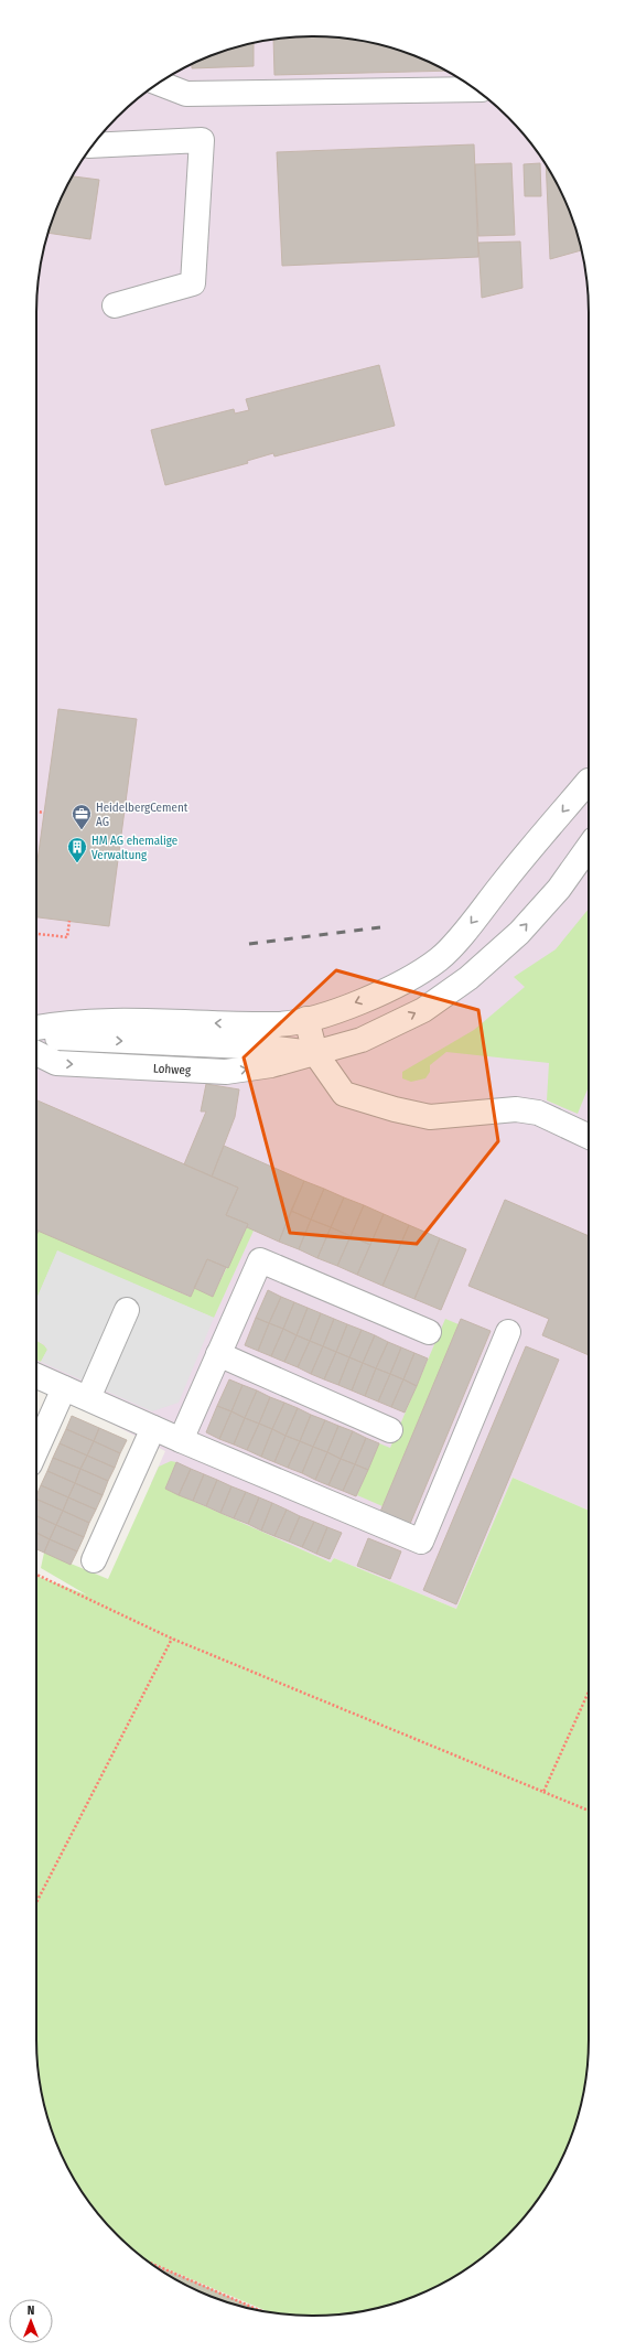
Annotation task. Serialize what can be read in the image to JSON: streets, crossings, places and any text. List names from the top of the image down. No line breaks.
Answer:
{"streets":{"lane":["Lohweg"]},"places":{"office":["HeidelbergCement AG"],"building":["HM AG ehemalige Verwaltung"]},"north":"top"}
